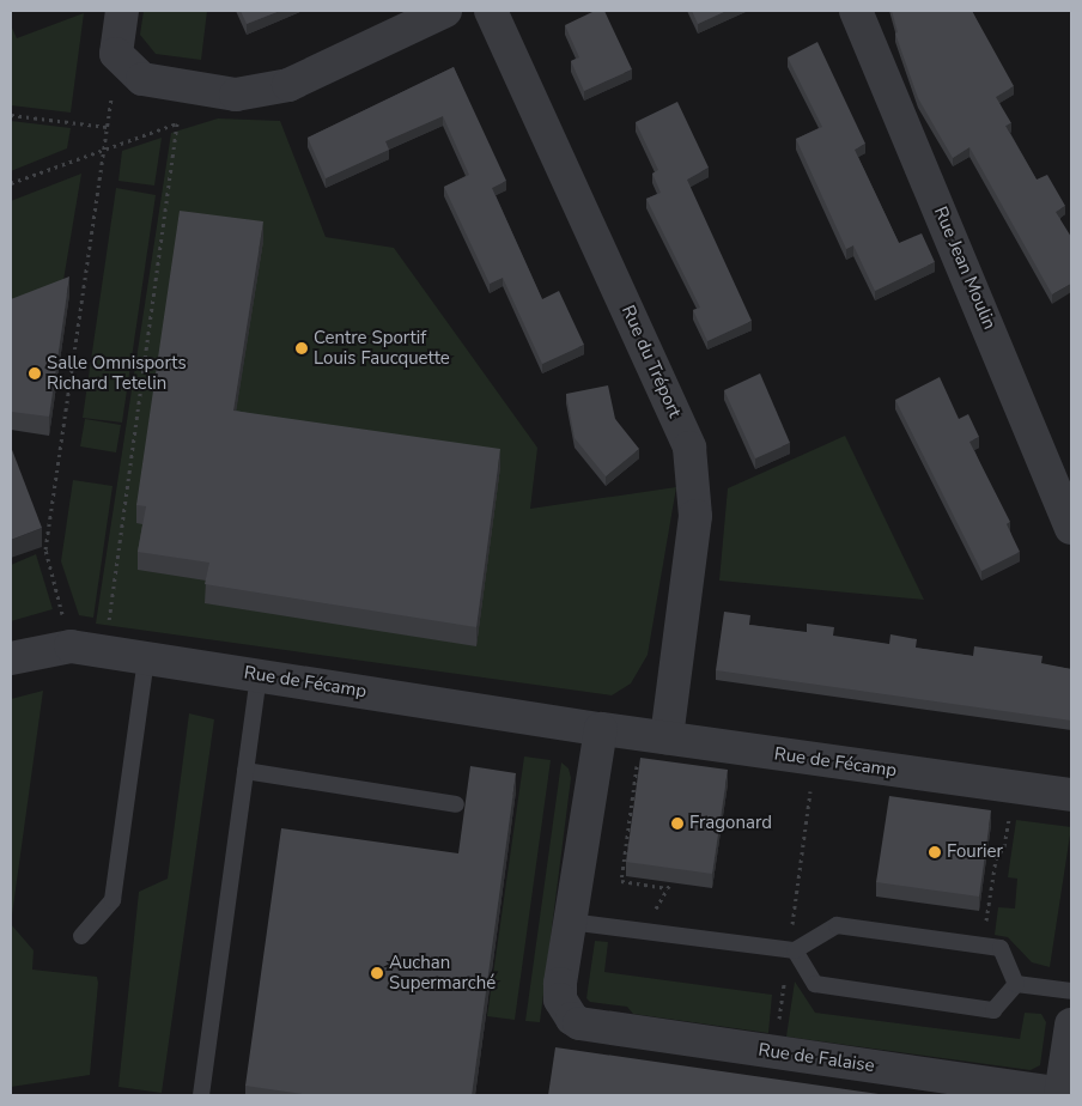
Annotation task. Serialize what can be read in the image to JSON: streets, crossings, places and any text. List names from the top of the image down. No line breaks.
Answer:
{"streets":{"street":["Rue Jean Moulin","Rue du Tréport","Rue de Fécamp","Rue de Falaise"]},"crossings":[["Rue du Tréport","Rue de Fécamp"]],"places":["Centre Sportif Louis Faucquette","Salle Omnisports Richard Tetelin","Fragonard","Fourier","Auchan Supermarché"]}
